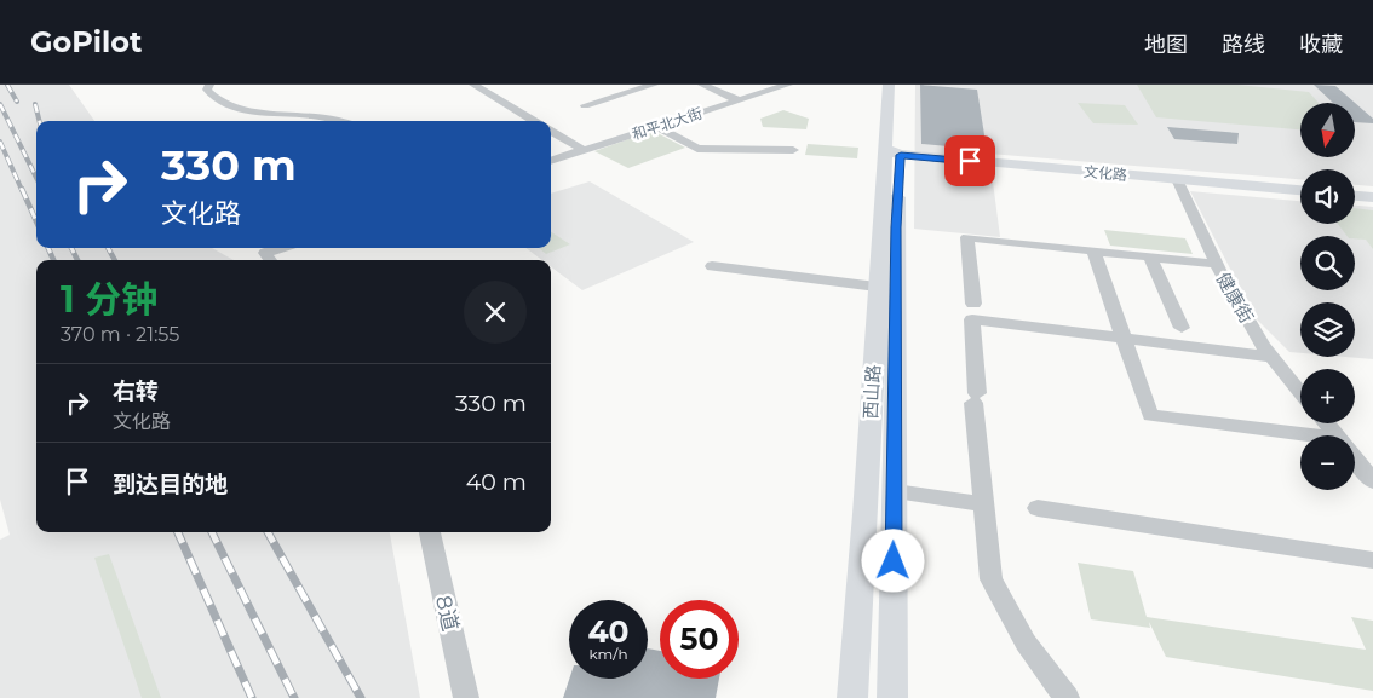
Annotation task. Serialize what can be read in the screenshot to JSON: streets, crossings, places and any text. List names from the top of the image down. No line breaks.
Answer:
{"streets":{"main road":["文化路","西山路"],"street":["和平北大街","健康街","8道"]},"crossings":[["文化路","健康街"],["文化路","西山路"]],"north":"bottom","page":{"header":"GoPilot","nav":["地图","路线","收藏"],"map_buttons":["+","−"],"turn":["330 m","文化路"],"heading":["1 分钟","370 m · 21:55"],"list":[{"name":"右转","note":"文化路","value":"330 m"},{"name":"到达目的地","value":"40 m"}],"speed":"40 km/h","limit":"50"}}
